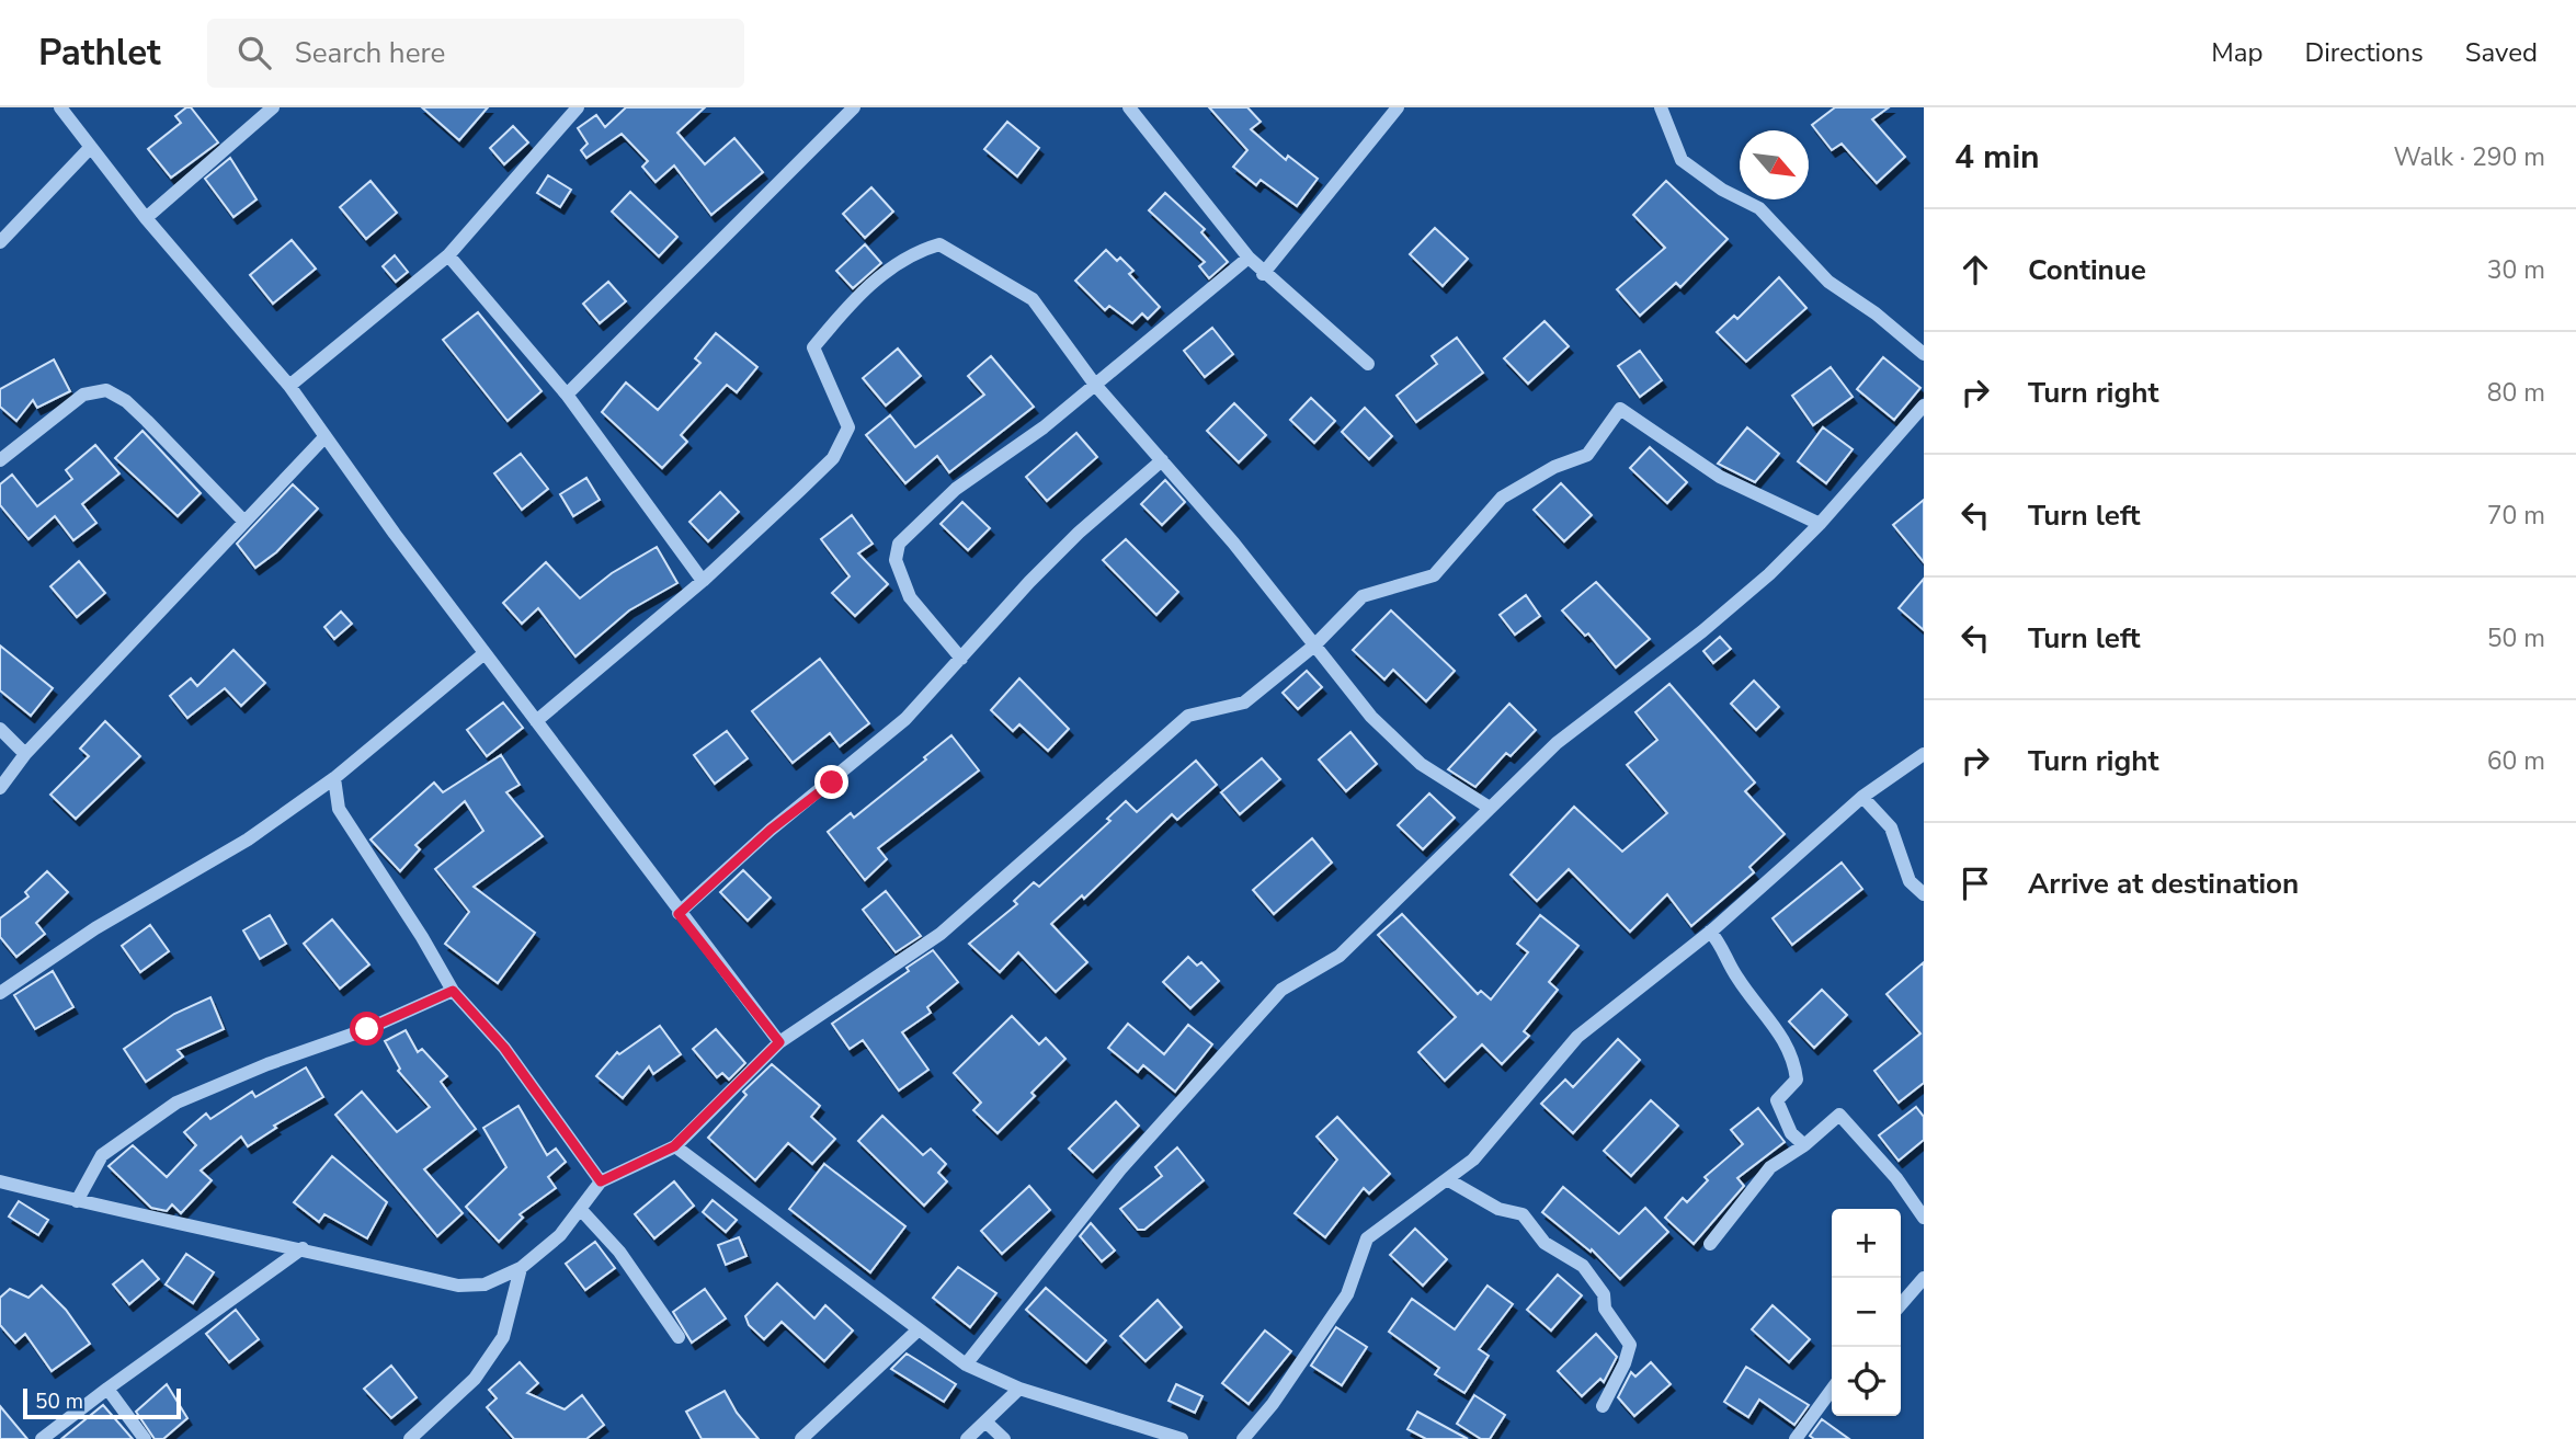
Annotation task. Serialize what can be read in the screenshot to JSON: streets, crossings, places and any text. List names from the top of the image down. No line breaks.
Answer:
{"scale_bar":"50 m","north":"bottom right","page":{"header":"Pathlet","search":"Search here","nav":["Map","Directions","Saved"],"heading":["4 min","Walk · 290 m"],"list":[["Continue","30 m"],["Turn right","80 m"],["Turn left","70 m"],["Turn left","50 m"],["Turn right","60 m"],"Arrive at destination"],"map_buttons":["+","−"],"scale":"50 m"}}
